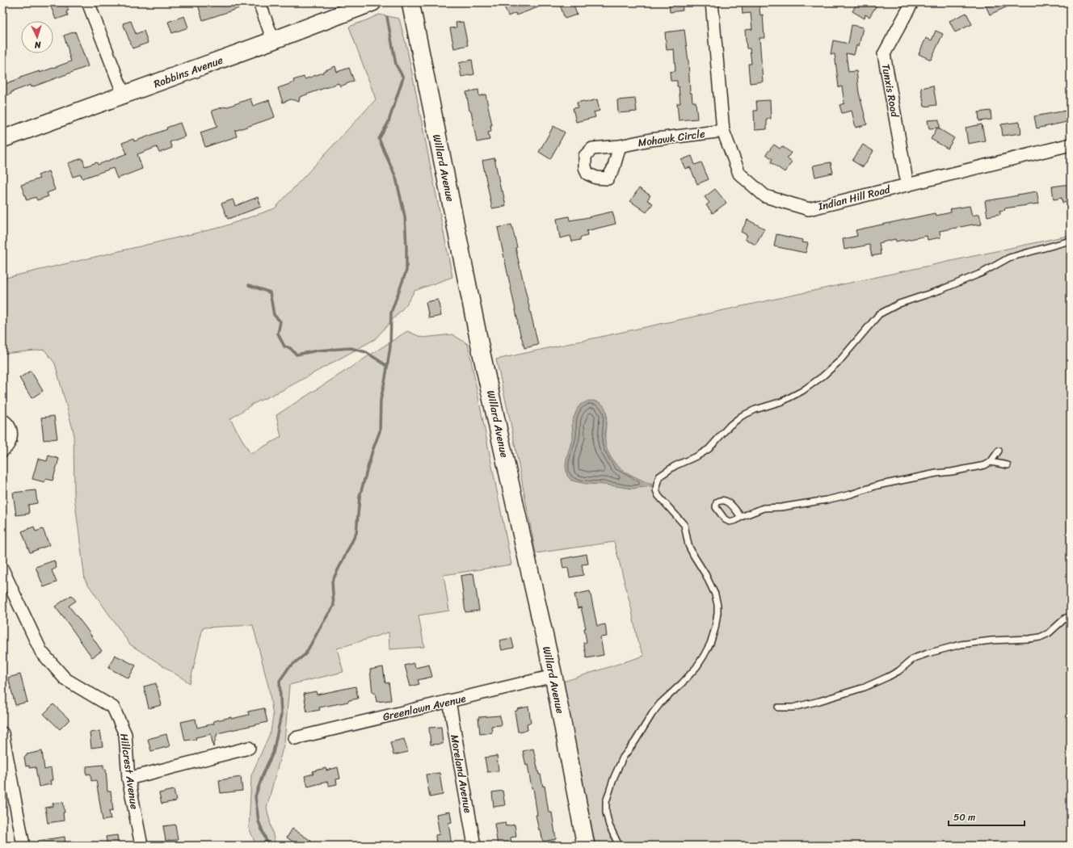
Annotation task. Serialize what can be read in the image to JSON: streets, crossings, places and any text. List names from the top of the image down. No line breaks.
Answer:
{"streets":{"main road":["Robbins Avenue","Willard Avenue"],"street":["Tunxis Road","Mohawk Circle","Indian Hill Road","Greenlawn Avenue","Hillcrest Avenue","Moreland Avenue"]},"crossings":[["Tunxis Road","Indian Hill Road"],["Mohawk Circle","Indian Hill Road"],["Willard Avenue","Greenlawn Avenue"],["Greenlawn Avenue","Moreland Avenue"]],"scale_bar":"50 m","north":"bottom"}
